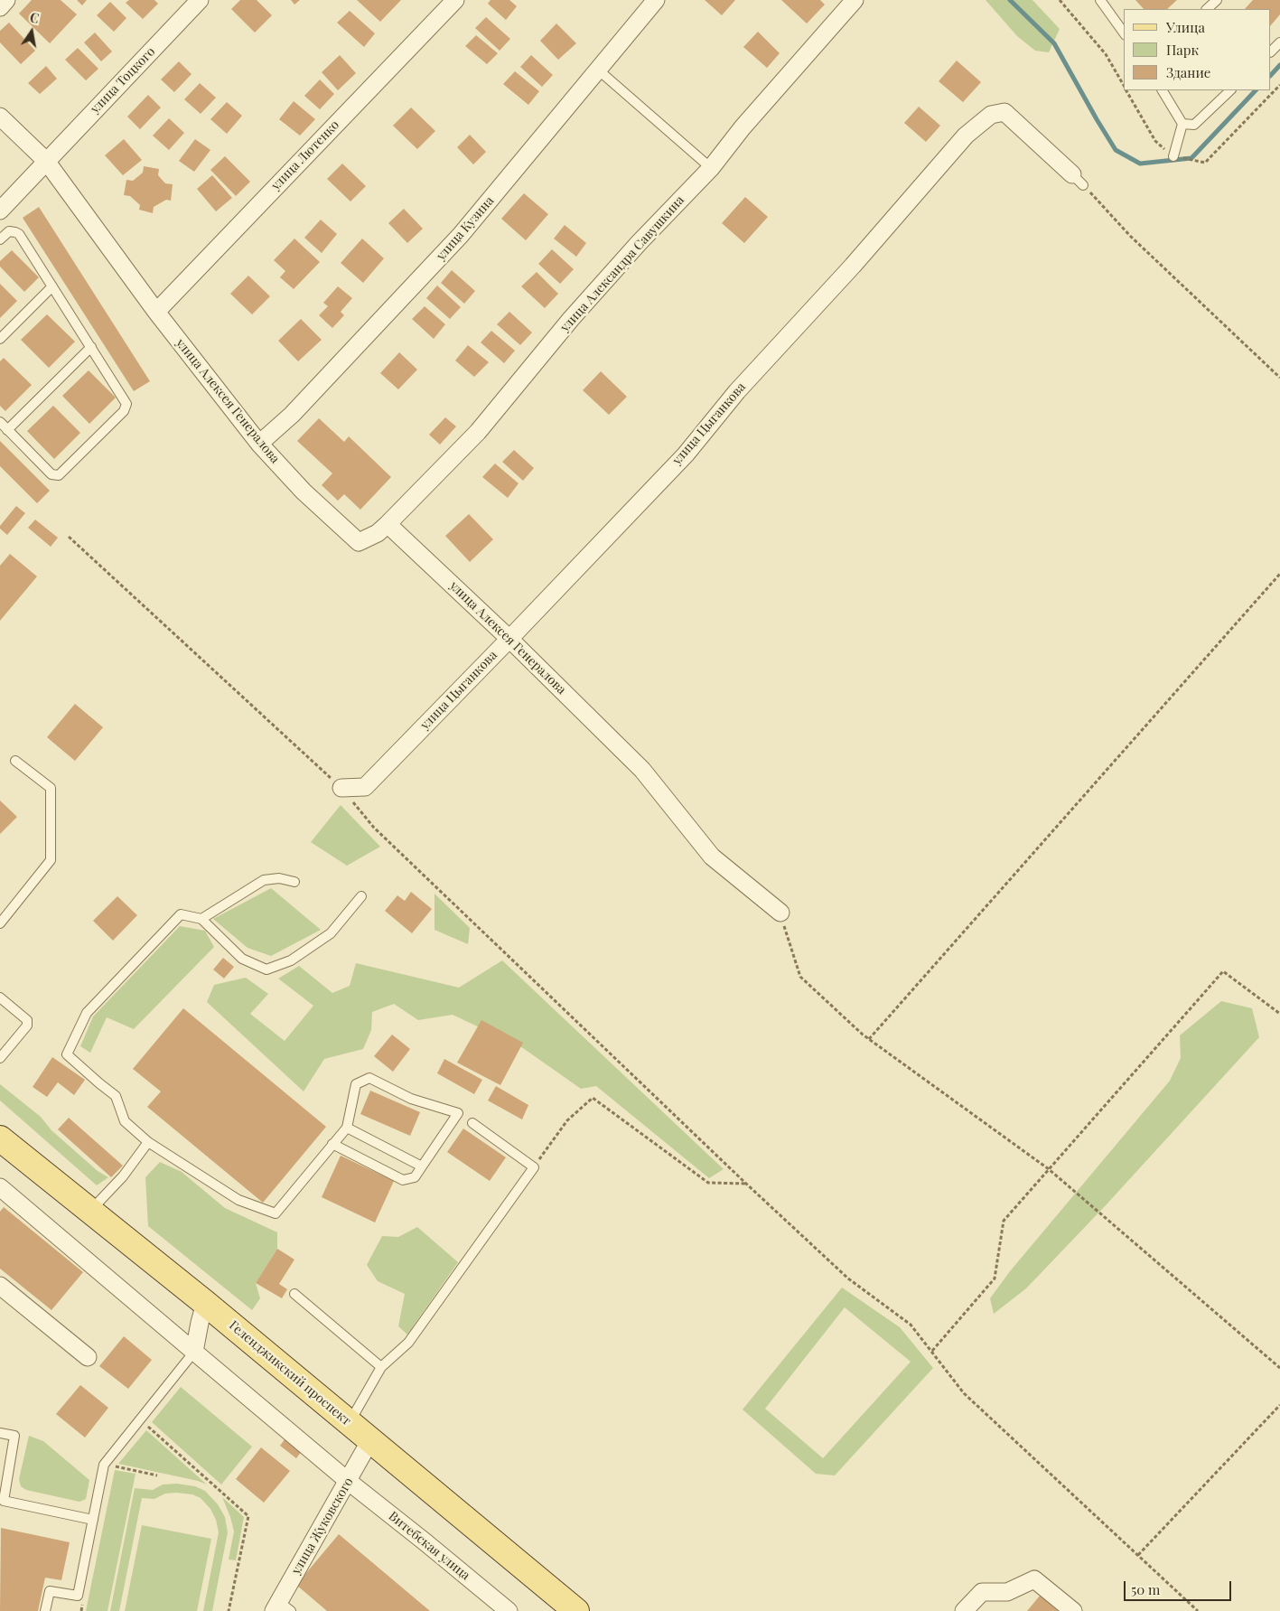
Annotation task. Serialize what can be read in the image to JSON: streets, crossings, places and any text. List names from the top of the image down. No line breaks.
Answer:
{"streets":{"main road":["Геленджикский проспект"],"street":["улица Тоцкого","улица Лютенко","улица Кузина","улица Александра Савушкина","улица Алексея Генералова","улица Цыганкова","улица Жуковского","Витебская улица"]},"crossings":[["улица Тоцкого","улица Алексея Генералова"],["улица Лютенко","улица Алексея Генералова"],["улица Кузина","улица Алексея Генералова"],["улица Александра Савушкина","улица Алексея Генералова"],["улица Алексея Генералова","улица Цыганкова"],["Геленджикский проспект","улица Жуковского"],["улица Жуковского","Витебская улица"]],"legend":["Улица","Парк","Здание"],"scale_bar":"50 m","north":"top"}
